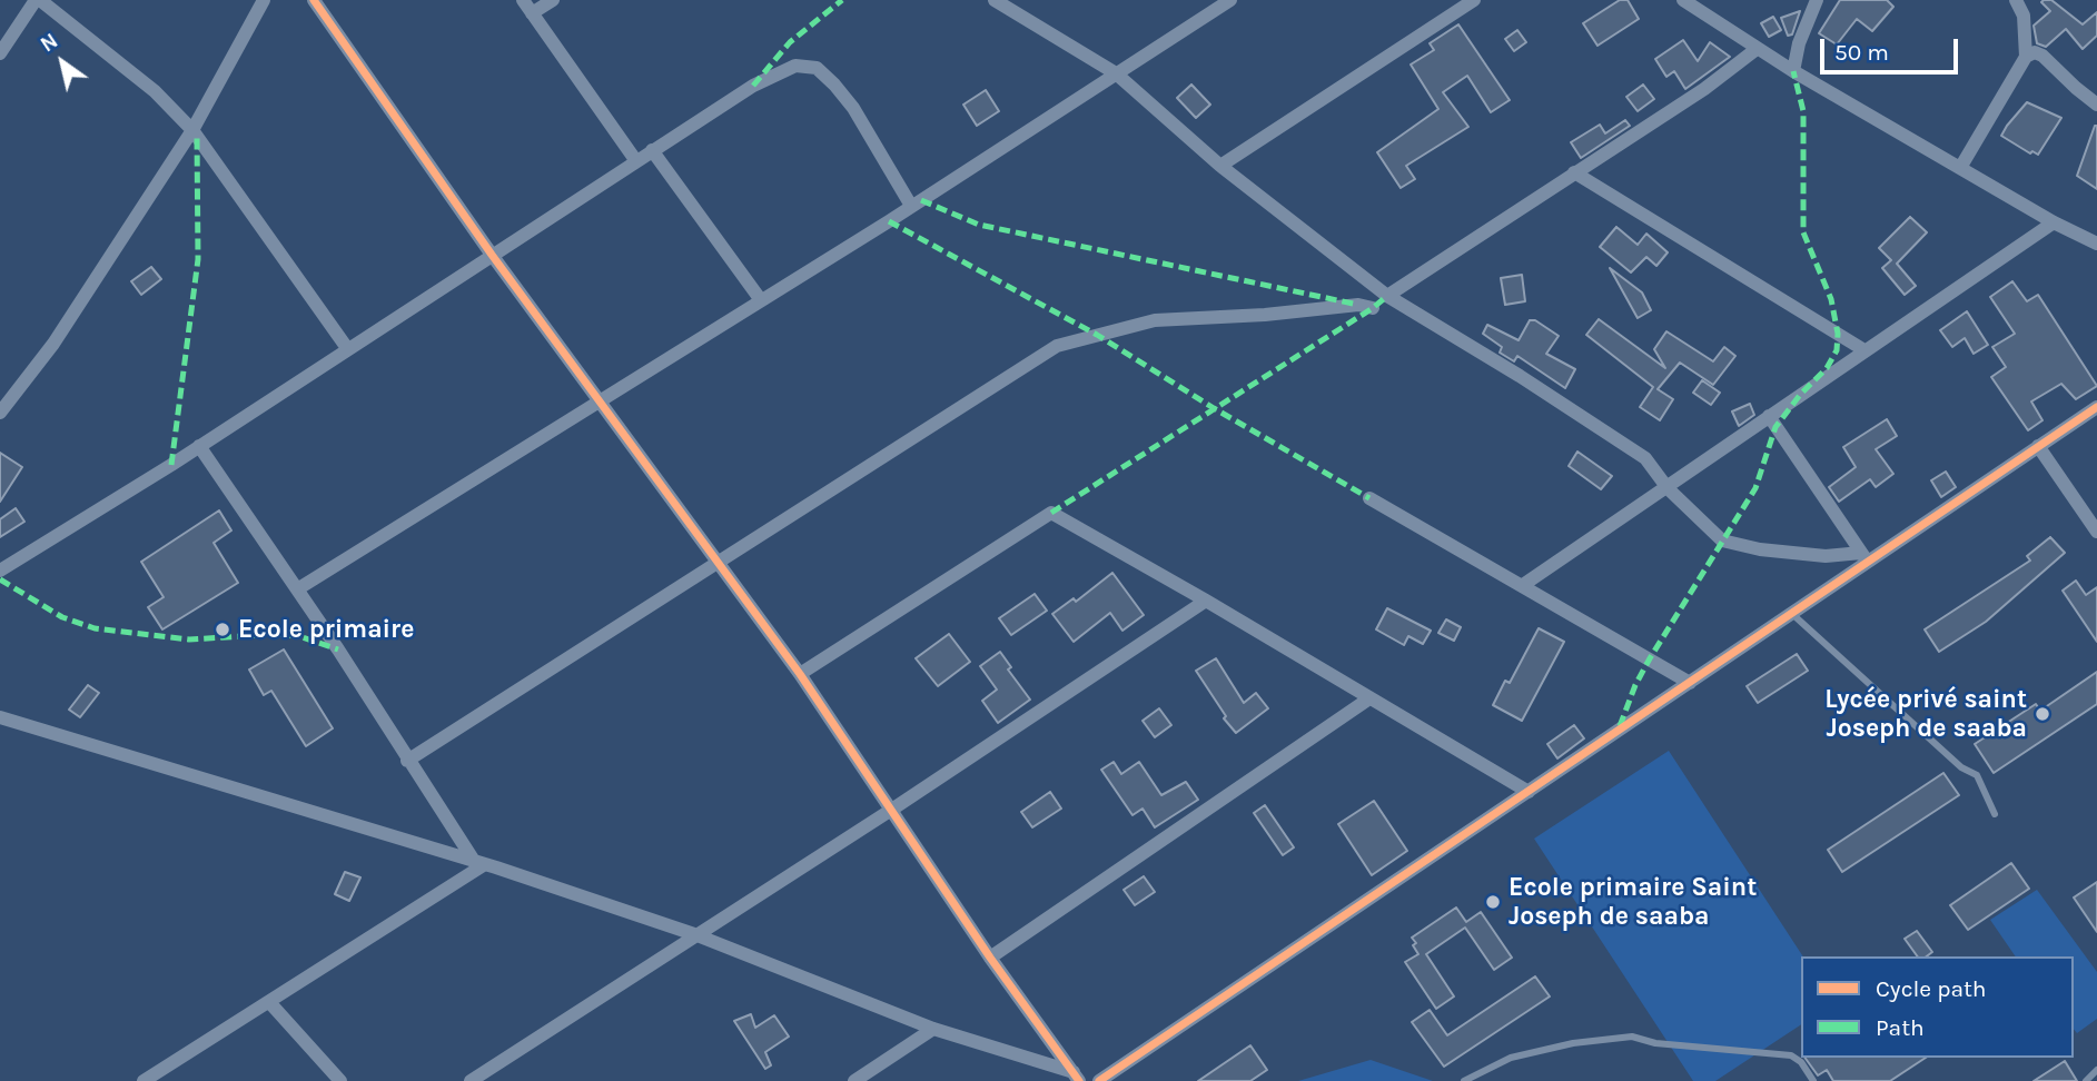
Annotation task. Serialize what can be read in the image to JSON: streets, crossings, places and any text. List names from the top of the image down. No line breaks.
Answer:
{"places":["Ecole primaire","Lycée privé saint Joseph de saaba","Ecole primaire Saint Joseph de saaba"],"legend":["Cycle path","Path"],"scale_bar":"50 m","north":"top left"}
